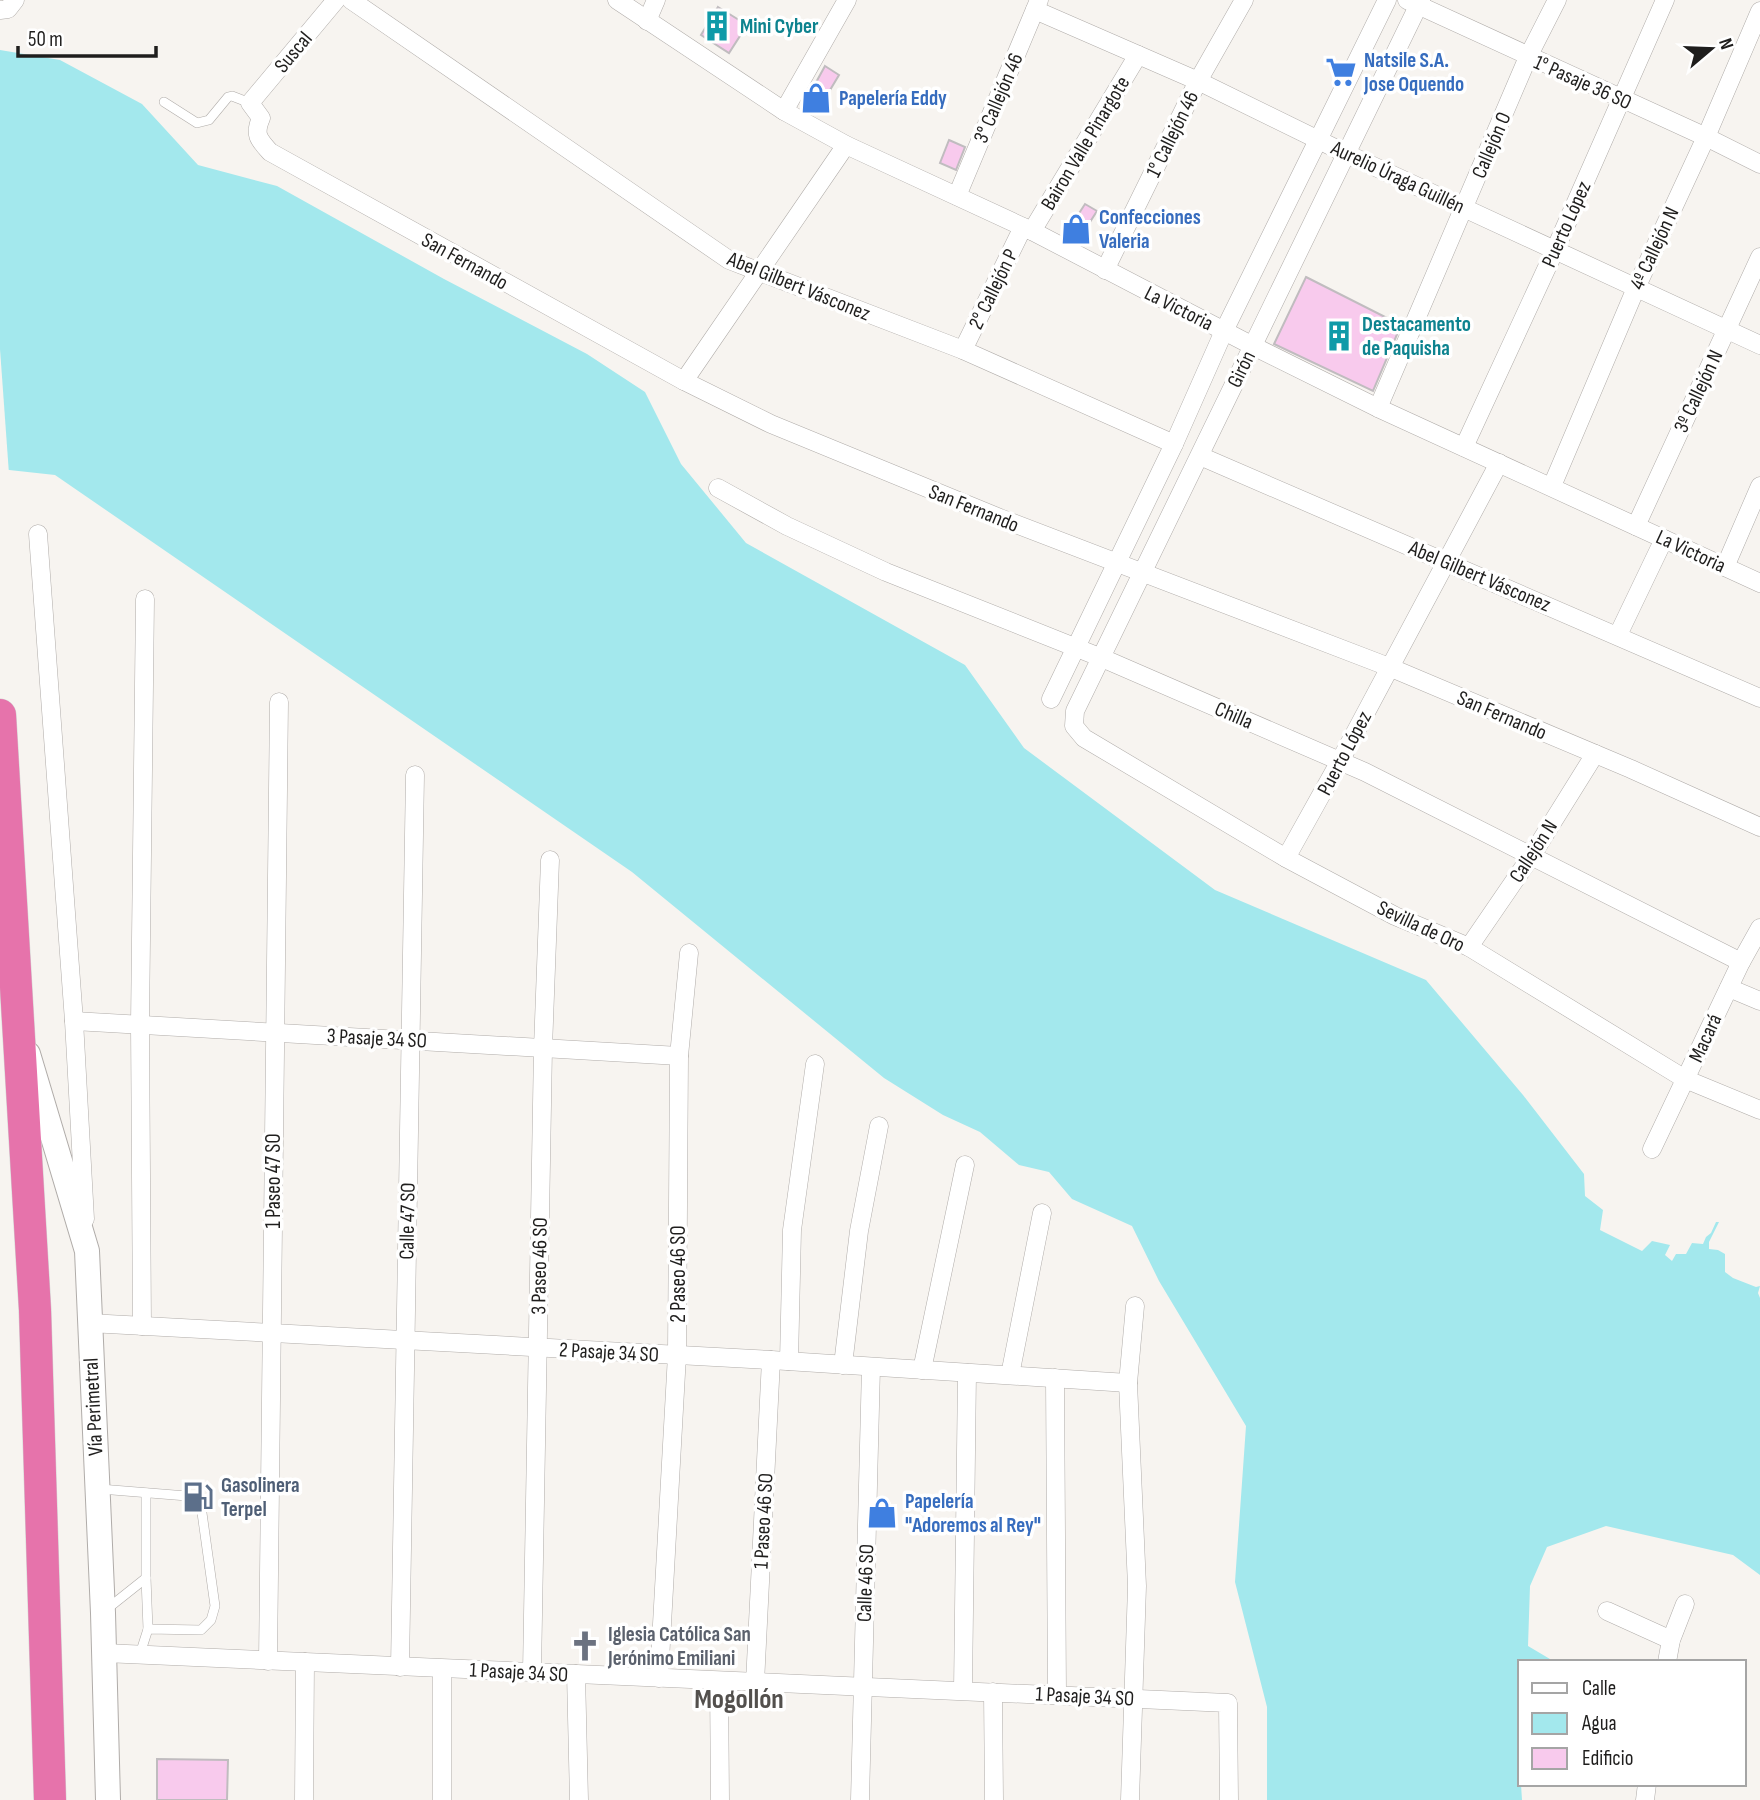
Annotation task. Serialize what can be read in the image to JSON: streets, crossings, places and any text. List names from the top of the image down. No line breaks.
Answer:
{"streets":{"highway":["Vía Perimetral"],"street":["Suscal","1° Pasaje 36 SO","3° Callejón 46","1° Callejón 46","Bairon Valle Pinargote","Callejón O","Aurelio Úraga Guillén","Puerto López","4º Callejón N","San Fernando","Abel Gilbert Vásconez","2° Callejón P","La Victoria","Girón","3º Callejón N","Chilla","Callejón N","Sevilla de Oro","3 Pasaje 34 SO","Macará","1 Paseo 47 SO","Calle 47 SO","3 Paseo 46 SO","2 Paseo 46 SO","2 Pasaje 34 SO","1 Paseo 46 SO","Calle 46 SO","1 Pasaje 34 SO"]},"crossings":[["Suscal","San Fernando"],["1° Pasaje 36 SO","Callejón O"],["1° Pasaje 36 SO","Puerto López"],["1° Pasaje 36 SO","4º Callejón N"],["1° Pasaje 36 SO","Girón"],["3° Callejón 46","Aurelio Úraga Guillén"],["3° Callejón 46","La Victoria"],["1° Callejón 46","Aurelio Úraga Guillén"],["1° Callejón 46","La Victoria"],["Bairon Valle Pinargote","Aurelio Úraga Guillén"],["Bairon Valle Pinargote","2° Callejón P"],["Bairon Valle Pinargote","La Victoria"],["Callejón O","Aurelio Úraga Guillén"],["Callejón O","La Victoria"],["Aurelio Úraga Guillén","Puerto López"],["Aurelio Úraga Guillén","4º Callejón N"],["Aurelio Úraga Guillén","Girón"],["Aurelio Úraga Guillén","3º Callejón N"],["Puerto López","San Fernando"],["Puerto López","Abel Gilbert Vásconez"],["Puerto López","La Victoria"],["Puerto López","Chilla"],["Puerto López","Sevilla de Oro"],["4º Callejón N","La Victoria"],["San Fernando","Girón"],["San Fernando","Callejón N"],["Abel Gilbert Vásconez","2° Callejón P"],["Abel Gilbert Vásconez","Girón"],["2° Callejón P","La Victoria"],["La Victoria","Girón"],["La Victoria","3º Callejón N"],["Girón","Chilla"],["Girón","Sevilla de Oro"],["Chilla","Callejón N"],["Chilla","Macará"],["Callejón N","Sevilla de Oro"],["Sevilla de Oro","Macará"],["3 Pasaje 34 SO","1 Paseo 47 SO"],["3 Pasaje 34 SO","Calle 47 SO"],["3 Pasaje 34 SO","3 Paseo 46 SO"],["3 Pasaje 34 SO","2 Paseo 46 SO"],["1 Paseo 47 SO","2 Pasaje 34 SO"],["1 Paseo 47 SO","1 Pasaje 34 SO"],["Calle 47 SO","2 Pasaje 34 SO"],["Calle 47 SO","1 Pasaje 34 SO"],["3 Paseo 46 SO","2 Pasaje 34 SO"],["3 Paseo 46 SO","1 Pasaje 34 SO"],["2 Paseo 46 SO","2 Pasaje 34 SO"],["2 Paseo 46 SO","1 Pasaje 34 SO"],["2 Pasaje 34 SO","Vía Perimetral"],["2 Pasaje 34 SO","1 Paseo 46 SO"],["2 Pasaje 34 SO","Calle 46 SO"],["Vía Perimetral","1 Pasaje 34 SO"],["1 Paseo 46 SO","1 Pasaje 34 SO"],["Calle 46 SO","1 Pasaje 34 SO"]],"districts":["Mogollón"],"places":{"building":["Mini Cyber","Destacamento de Paquisha"],"supermarket":["Natsile S.A. Jose Oquendo"],"shop":["Papelería Eddy","Confecciones Valeria","Papelería \"Adoremos al Rey\""],"fuel station":["Gasolinera Terpel"],"church":["Iglesia Católica San Jerónimo Emiliani"]},"legend":["Calle","Agua","Edificio"],"scale_bar":"50 m","north":"right"}
